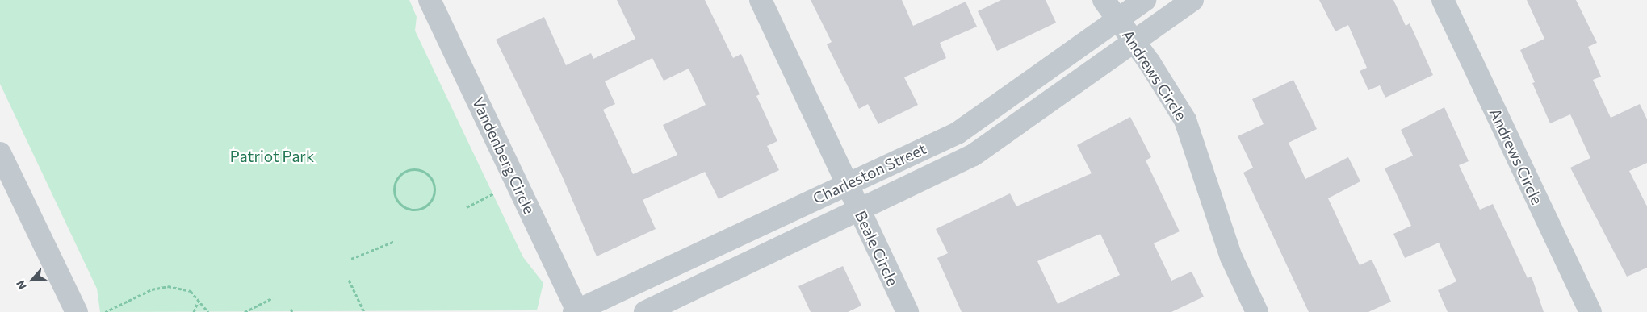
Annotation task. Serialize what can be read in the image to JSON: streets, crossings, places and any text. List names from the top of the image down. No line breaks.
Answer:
{"streets":{"street":["Andrews Circle","Vandenberg Circle","Charleston Street","Beale Circle"]},"crossings":[["Andrews Circle","Charleston Street"],["Vandenberg Circle","Charleston Street"],["Charleston Street","Beale Circle"]],"parks":["Patriot Park"],"north":"bottom left"}
